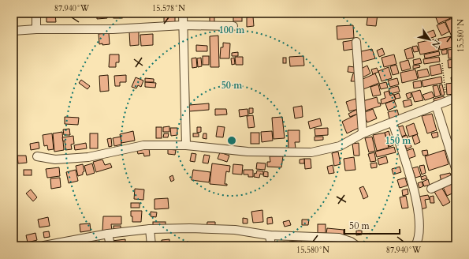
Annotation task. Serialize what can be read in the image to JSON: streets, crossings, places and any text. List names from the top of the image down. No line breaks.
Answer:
{"scale_bar":"50 m","north":"bottom right","coordinates":["87.940°W","15.578°N","15.580°N"],"rings":["100 m","50 m","150 m"]}
